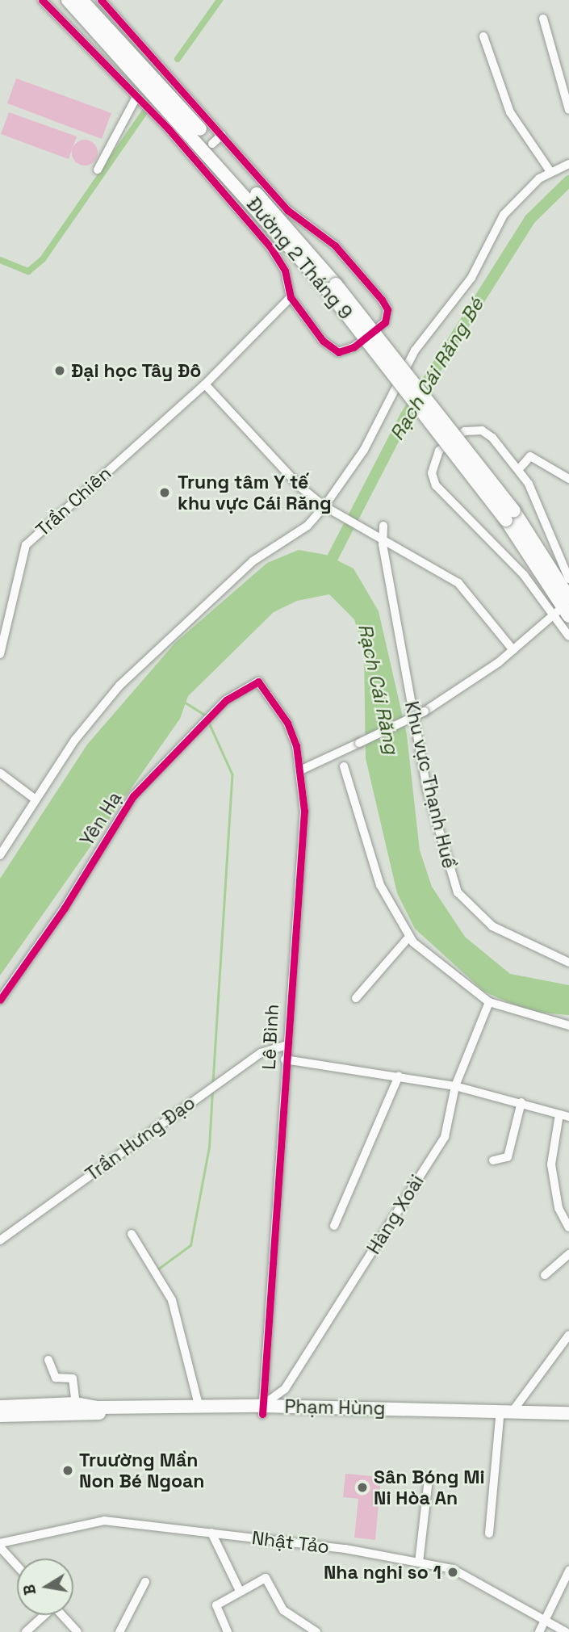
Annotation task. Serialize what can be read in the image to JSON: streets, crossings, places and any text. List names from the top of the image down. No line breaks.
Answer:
{"streets":{"highway":["Đường 2 Tháng 9","Phạm Hùng"],"street":["Trần Chiên","Khu vực Thạnh Huề","Yên Hạ","Lê Bình","Trần Hưng Đạo","Hàng Xoài","Nhật Tảo"]},"crossings":[["Yên Hạ","Lê Bình"],["Lê Bình","Trần Hưng Đạo"],["Lê Bình","Hàng Xoài"],["Lê Bình","Phạm Hùng"],["Hàng Xoài","Phạm Hùng"]],"water":["Rạch Cái Răng Bé","Rạch Cái Răng"],"places":["Đại học Tây Đô","Trung tâm Y tế khu vực Cái Răng","Truường Mần Non Bé Ngoan","Sân Bóng Mi Ni Hòa An","Nha nghi so 1"],"north":"left"}
